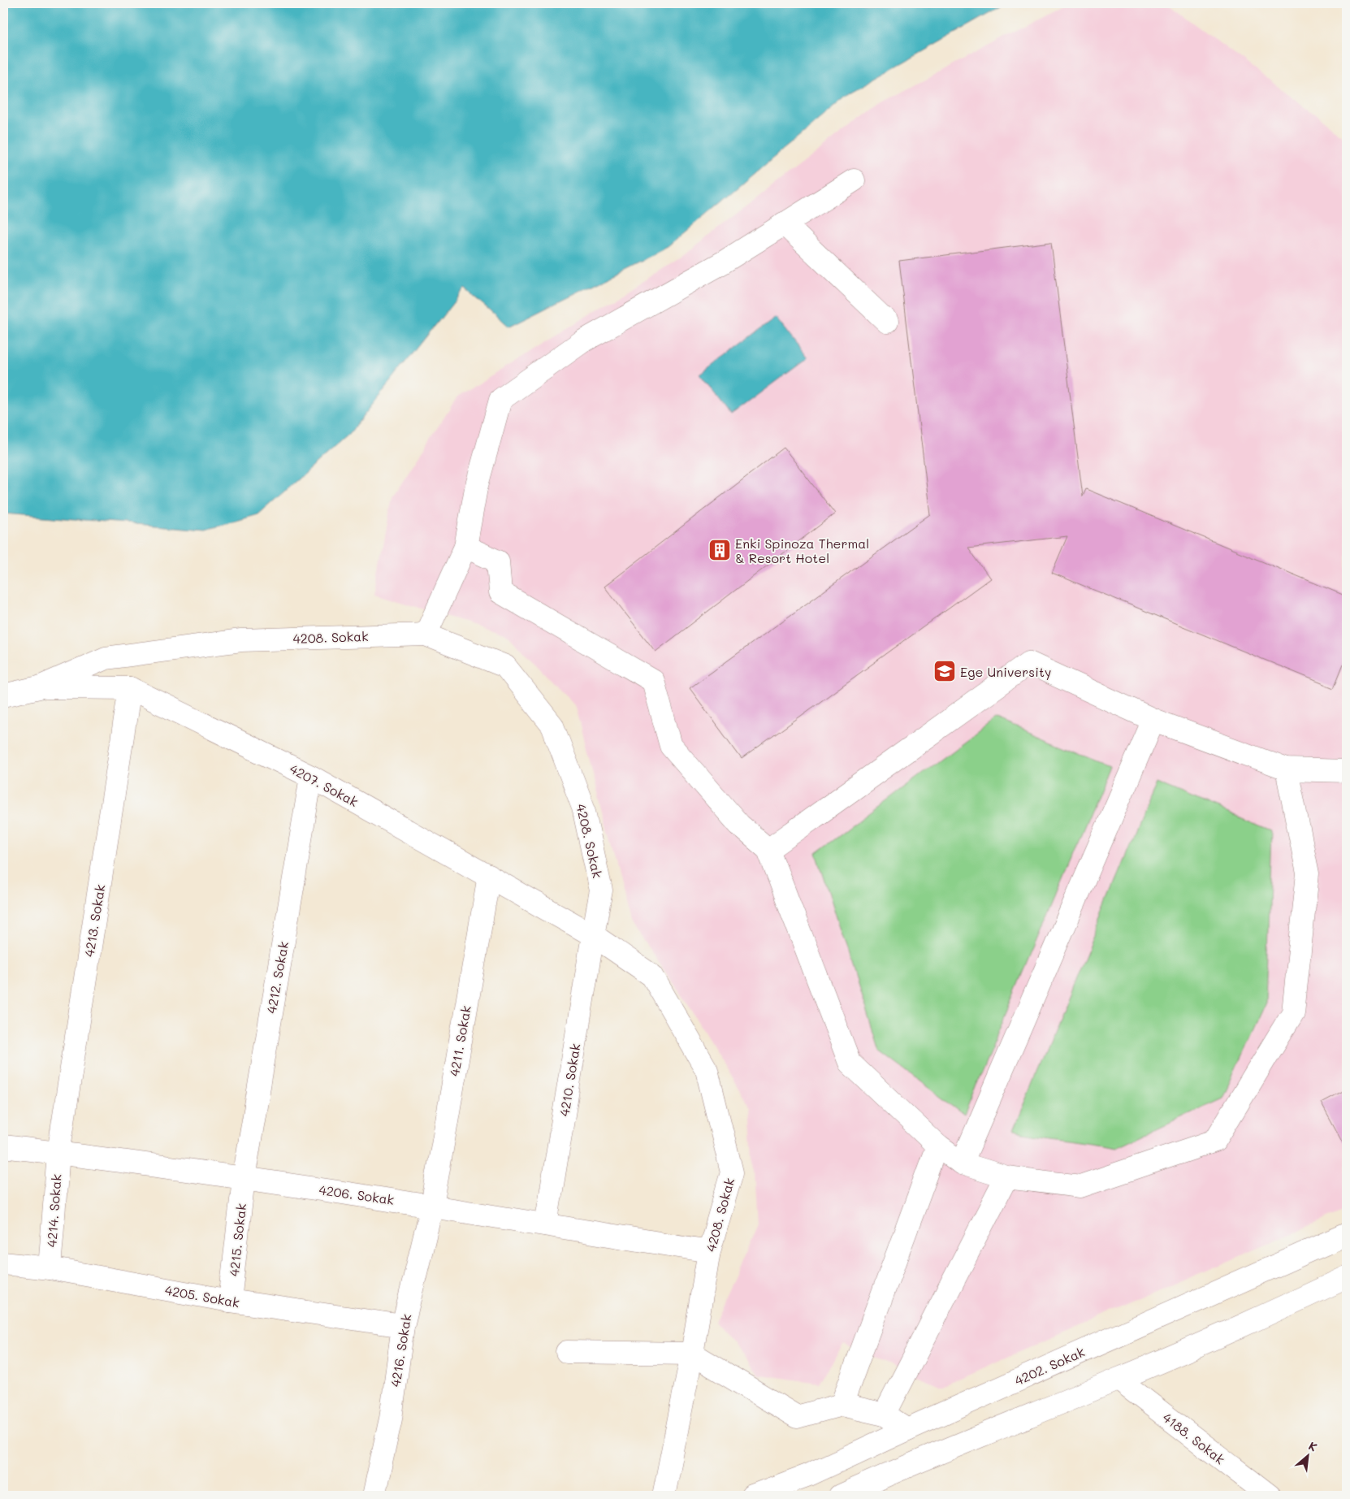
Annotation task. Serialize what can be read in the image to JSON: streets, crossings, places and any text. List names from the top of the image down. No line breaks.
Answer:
{"streets":{"street":["4208. Sokak","4207. Sokak","4213. Sokak","4212. Sokak","4211. Sokak","4210. Sokak","4206. Sokak","4214. Sokak","4215. Sokak","4205. Sokak","4216. Sokak","4202. Sokak","4188. Sokak"]},"crossings":[["4208. Sokak","4207. Sokak"],["4208. Sokak","4210. Sokak"],["4208. Sokak","4206. Sokak"],["4207. Sokak","4213. Sokak"],["4207. Sokak","4212. Sokak"],["4207. Sokak","4211. Sokak"],["4207. Sokak","4210. Sokak"],["4213. Sokak","4206. Sokak"],["4213. Sokak","4214. Sokak"],["4212. Sokak","4206. Sokak"],["4212. Sokak","4215. Sokak"],["4211. Sokak","4206. Sokak"],["4211. Sokak","4216. Sokak"],["4210. Sokak","4206. Sokak"],["4206. Sokak","4214. Sokak"],["4206. Sokak","4215. Sokak"],["4206. Sokak","4216. Sokak"],["4214. Sokak","4205. Sokak"],["4215. Sokak","4205. Sokak"],["4205. Sokak","4216. Sokak"]],"places":{"building":["Enki Spinoza Thermal & Resort Hotel"],"school or university":["Ege University"]},"north":"top right"}
